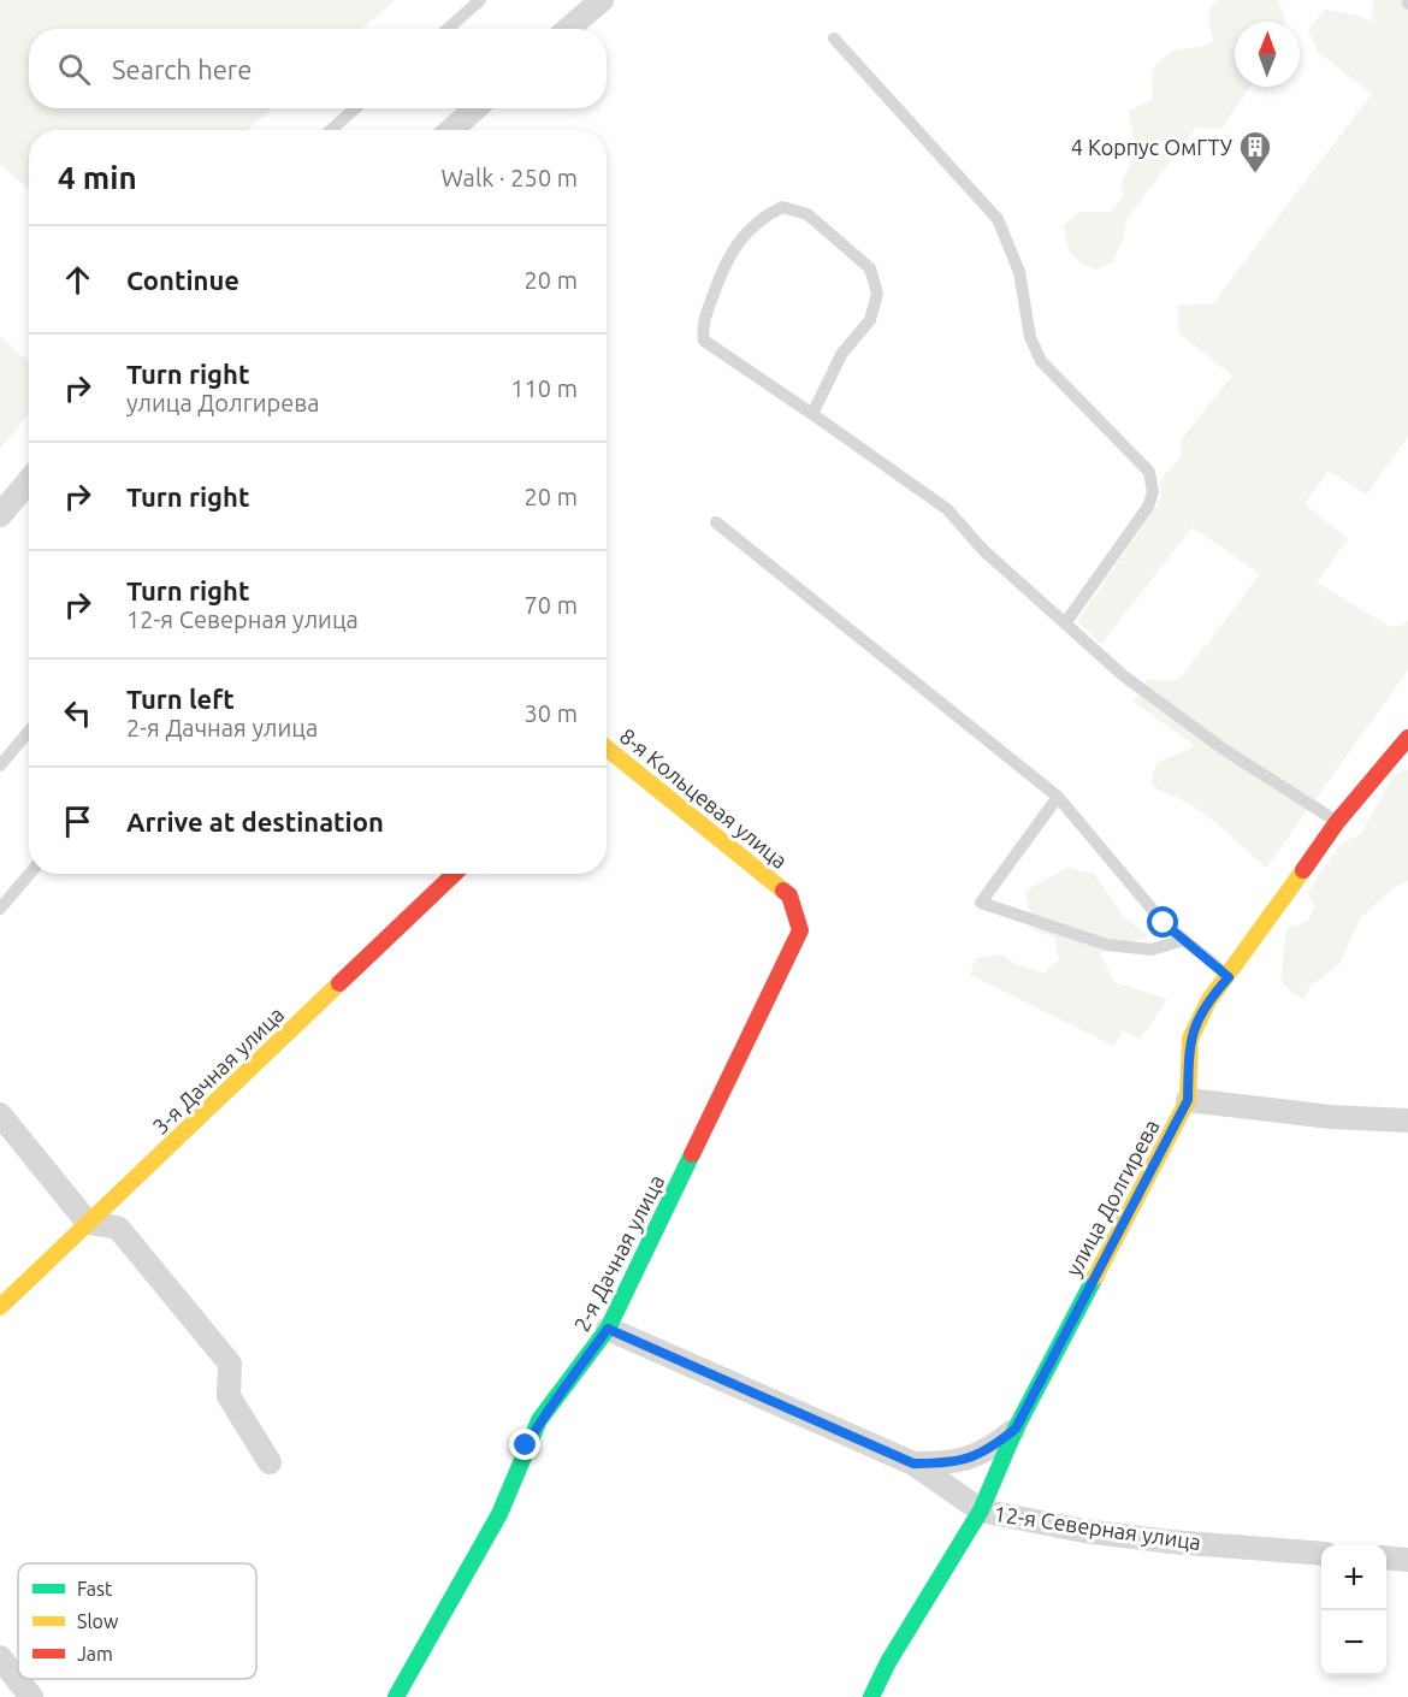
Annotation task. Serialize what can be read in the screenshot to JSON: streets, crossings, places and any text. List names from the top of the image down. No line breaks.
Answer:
{"streets":{"street":["8-я Кольцевая улица","3-я Дачная улица","улица Долгирева","2-я Дачная улица","12-я Северная улица"]},"crossings":[["8-я Кольцевая улица","2-я Дачная улица"],["улица Долгирева","12-я Северная улица"],["2-я Дачная улица","12-я Северная улица"]],"places":{"building":["4 Корпус ОмГТУ"]},"legend":["Fast","Slow","Jam"],"north":"top","page":{"search":"Search here","heading":["4 min","Walk · 250 m"],"list":[["Continue","20 m"],["Turn right","улица Долгирева","110 m"],["Turn right","20 m"],["Turn right","12-я Северная улица","70 m"],["Turn left","2-я Дачная улица","30 m"],"Arrive at destination"],"map_buttons":["+","−"]}}
